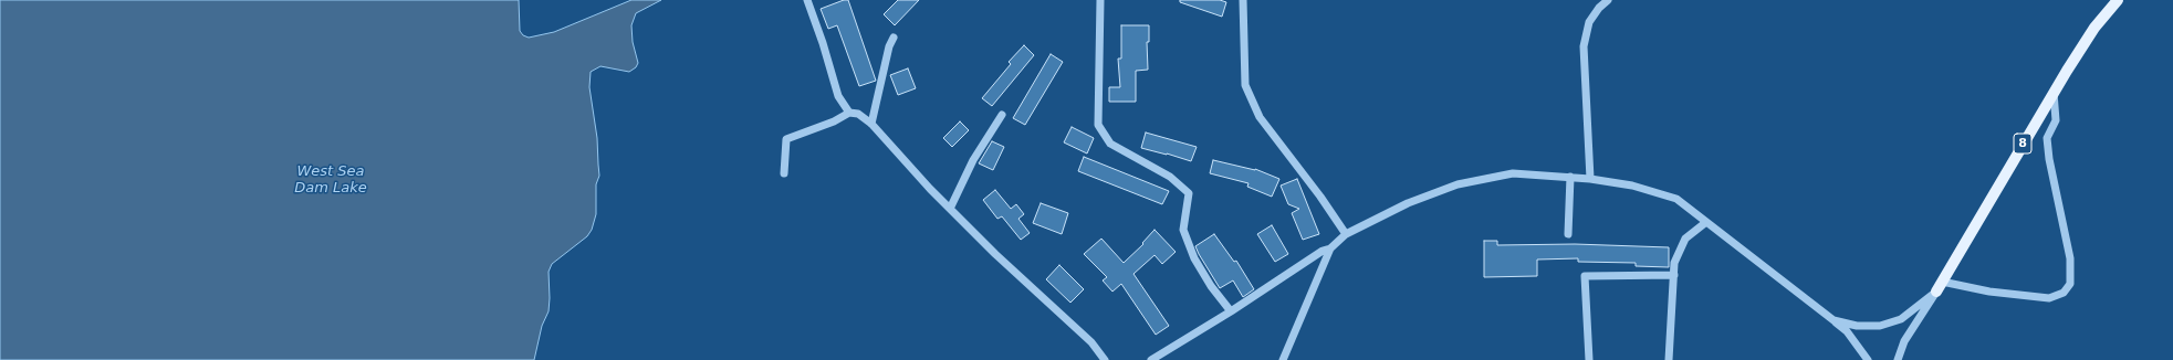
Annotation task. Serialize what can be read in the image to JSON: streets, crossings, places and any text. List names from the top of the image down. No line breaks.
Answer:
{"streets":{"main road":["8"]},"water":["West Sea Dam Lake"]}
